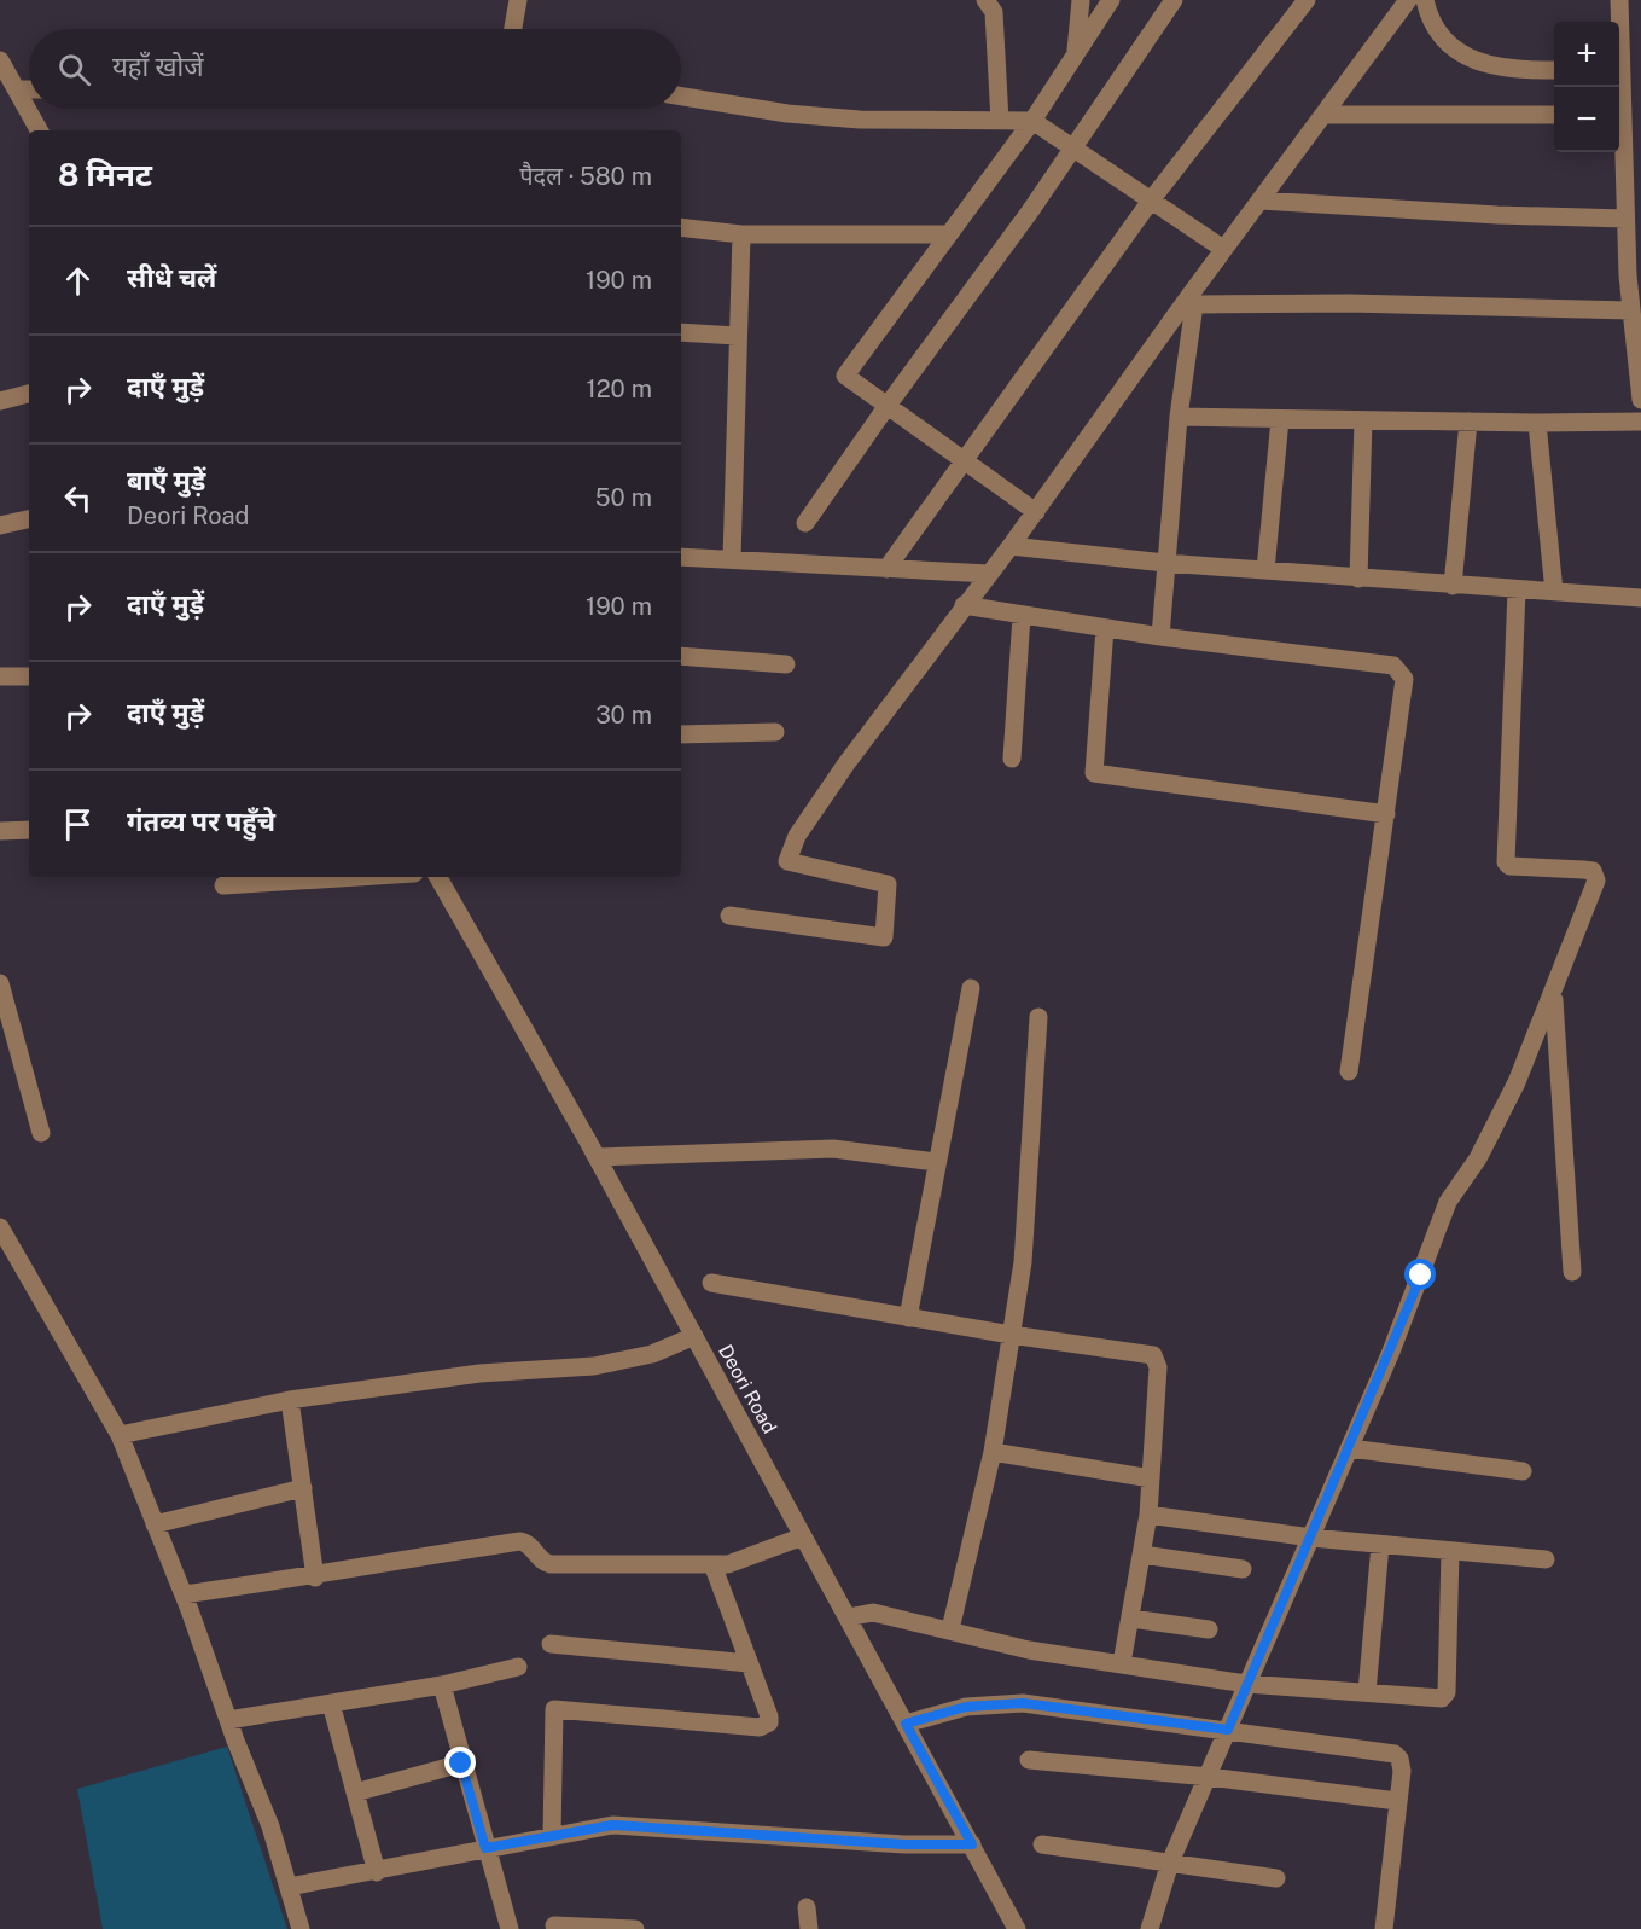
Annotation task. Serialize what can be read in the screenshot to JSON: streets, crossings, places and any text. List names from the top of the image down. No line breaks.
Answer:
{"streets":{"street":["Deori Road"]},"page":{"map_buttons":["+","−"],"search":"यहाँ खोजें","heading":["8 मिनट","पैदल · 580 m"],"list":[["सीधे चलें","190 m"],["दाएँ मुड़ें","120 m"],["बाएँ मुड़ें","Deori Road","50 m"],["दाएँ मुड़ें","190 m"],["दाएँ मुड़ें","30 m"],"गंतव्य पर पहुँचे"]}}
